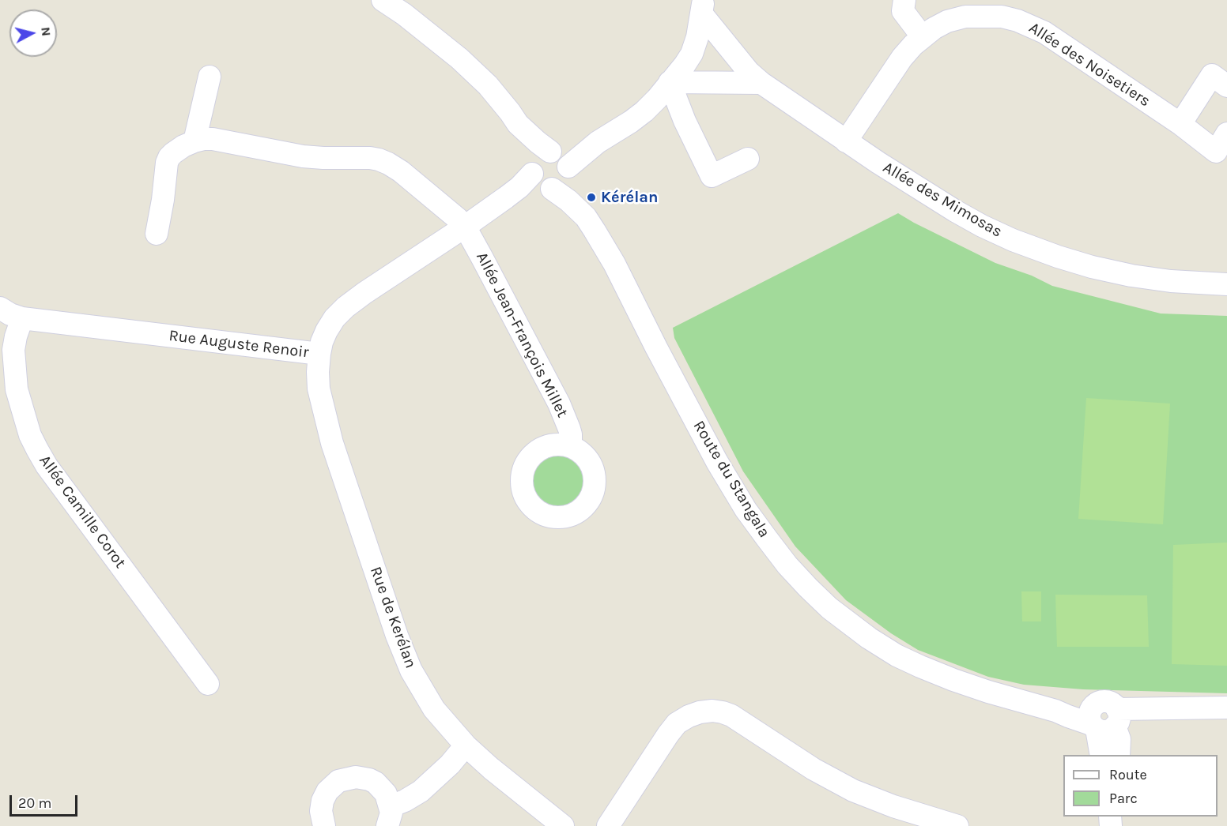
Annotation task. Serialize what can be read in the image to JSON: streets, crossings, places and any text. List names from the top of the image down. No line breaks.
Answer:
{"streets":{"street":["Allée des Noisetiers","Allée des Mimosas","Allée Jean-François Millet","Rue Auguste Renoir","Route du Stangala","Allée Camille Corot","Rue de Kerélan"]},"crossings":[["Allée des Noisetiers","Allée des Mimosas"],["Allée Jean-François Millet","Rue Auguste Renoir"],["Rue Auguste Renoir","Route du Stangala"],["Rue Auguste Renoir","Allée Camille Corot"],["Rue Auguste Renoir","Rue de Kerélan"]],"places":["Kérélan"],"legend":["Route","Parc"],"scale_bar":"20 m","north":"right"}
